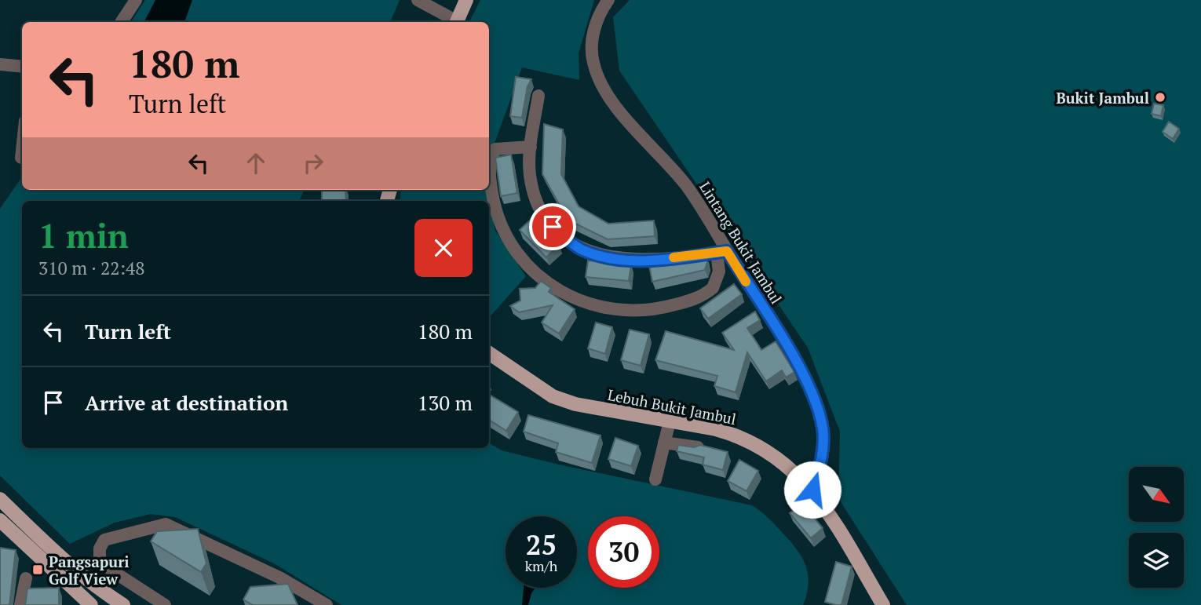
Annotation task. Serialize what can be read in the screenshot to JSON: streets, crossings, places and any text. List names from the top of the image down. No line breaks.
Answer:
{"streets":{"main road":["Lebuh Bukit Jambul"],"street":["Lintang Bukit Jambul"]},"crossings":[["Lintang Bukit Jambul","Lebuh Bukit Jambul"]],"places":{"other":["Bukit Jambul"],"transit":["Pangsapuri Golf View"]},"north":"bottom right","page":{"turn":["180 m","Turn left"],"heading":["1 min","310 m · 22:48"],"list":[{"name":"Turn left","value":"180 m"},{"name":"Arrive at destination","value":"130 m"}],"speed":"25 km/h","limit":"30"}}
